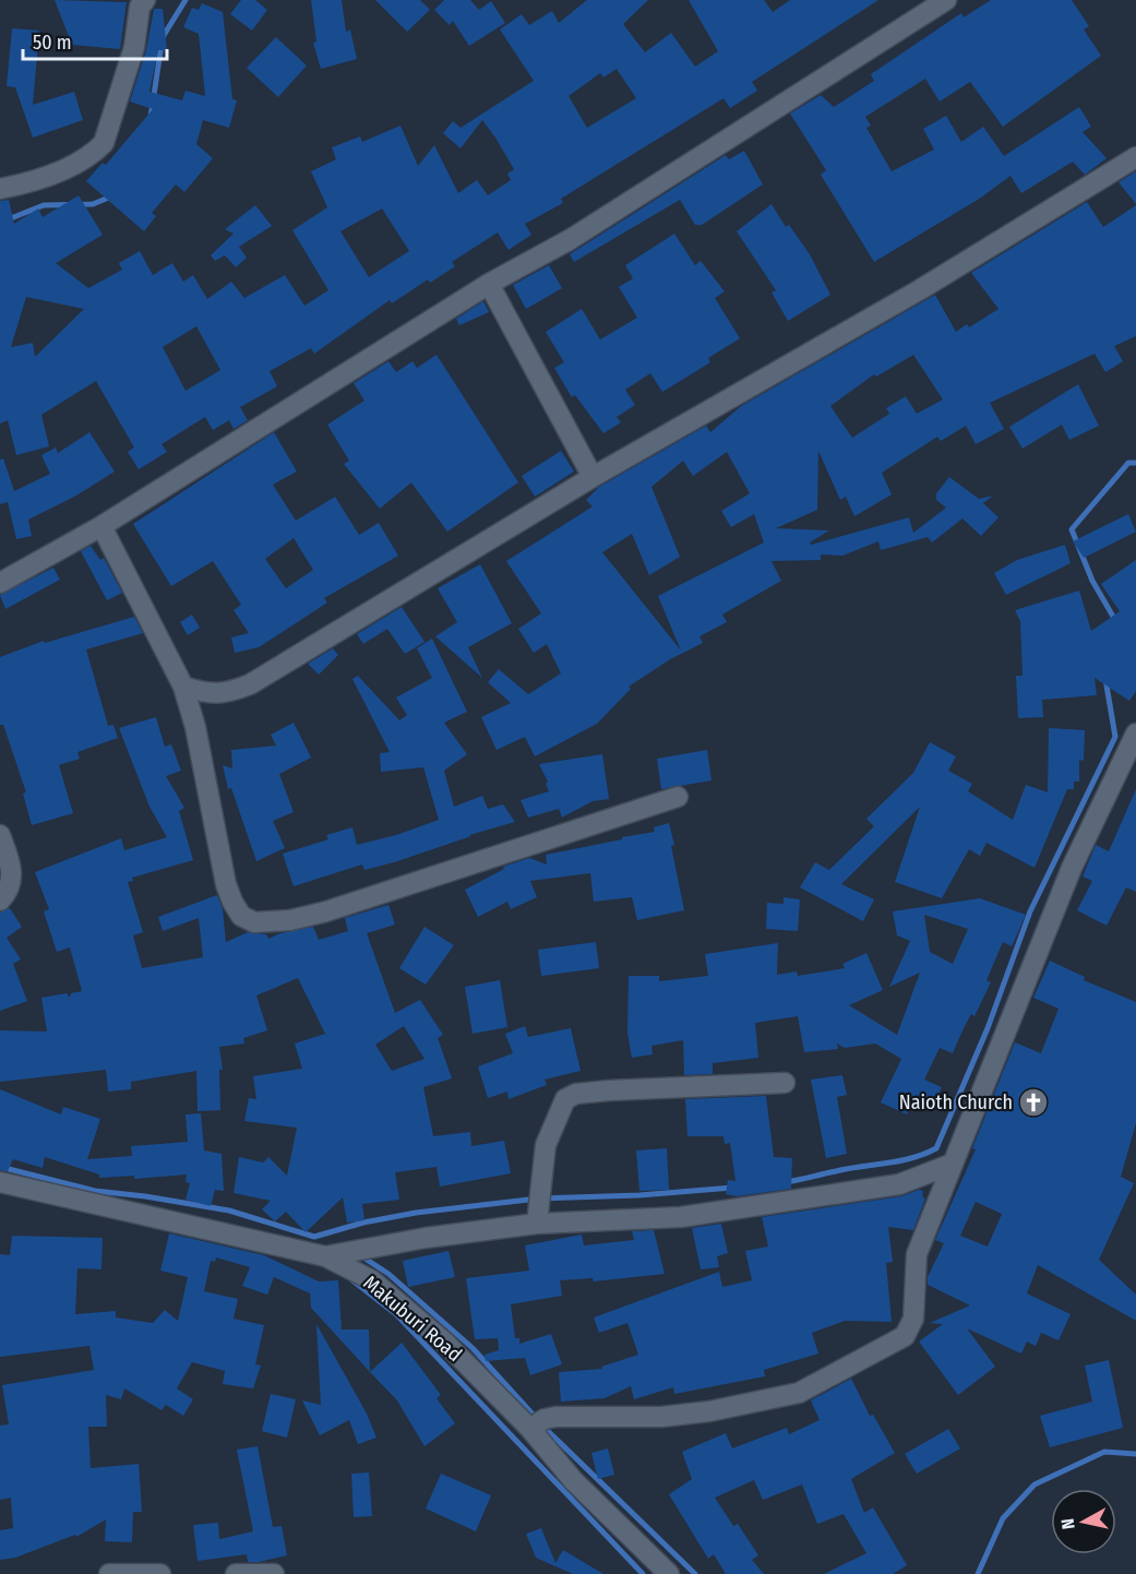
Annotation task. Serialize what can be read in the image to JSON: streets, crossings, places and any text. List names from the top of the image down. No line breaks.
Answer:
{"streets":{"street":["Makuburi Road"]},"places":{"church":["Naioth Church"]},"scale_bar":"50 m","north":"left"}
